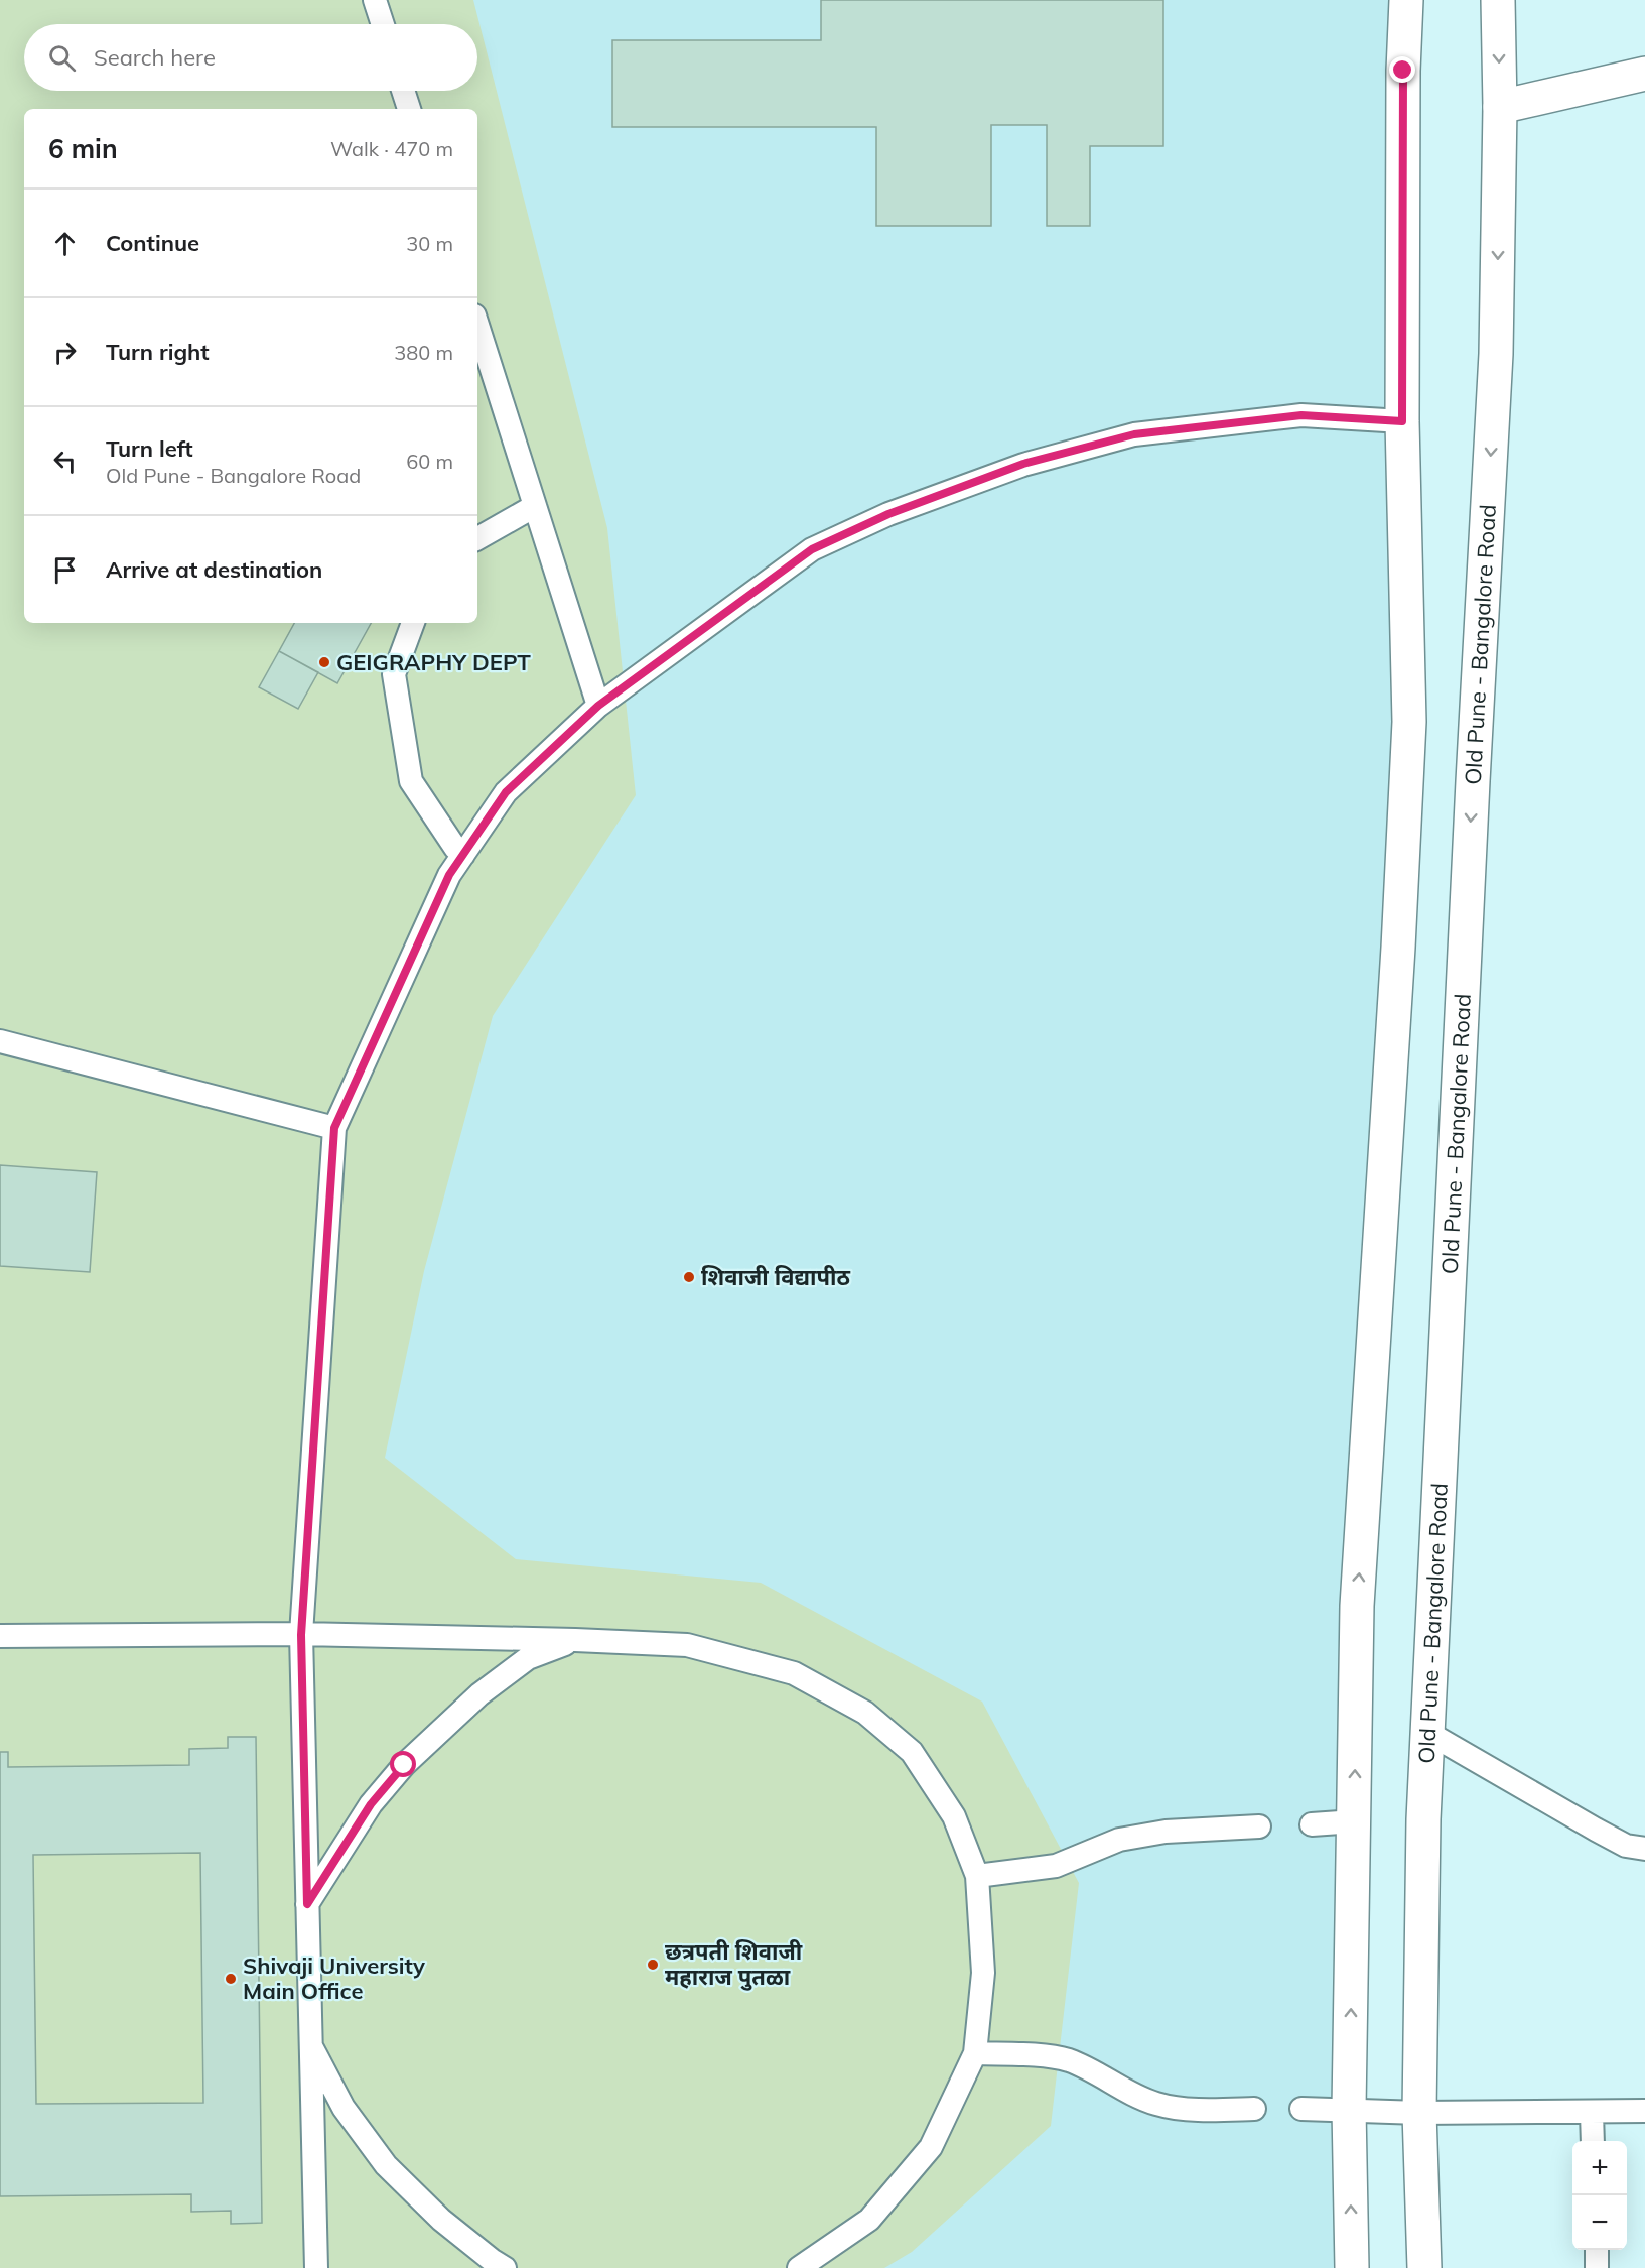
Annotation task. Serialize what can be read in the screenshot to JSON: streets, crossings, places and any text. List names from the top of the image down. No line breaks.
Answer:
{"streets":{"main road":["Old Pune - Bangalore Road"]},"places":["GEIGRAPHY DEPT","शिवाजी विद्यापीठ","छत्रपती शिवाजी महाराज पुतळा","Shivaji University Main Office"],"page":{"search":"Search here","heading":["6 min","Walk · 470 m"],"list":[["Continue","30 m"],["Turn right","380 m"],["Turn left","Old Pune - Bangalore Road","60 m"],"Arrive at destination"],"map_buttons":["+","−"]}}
